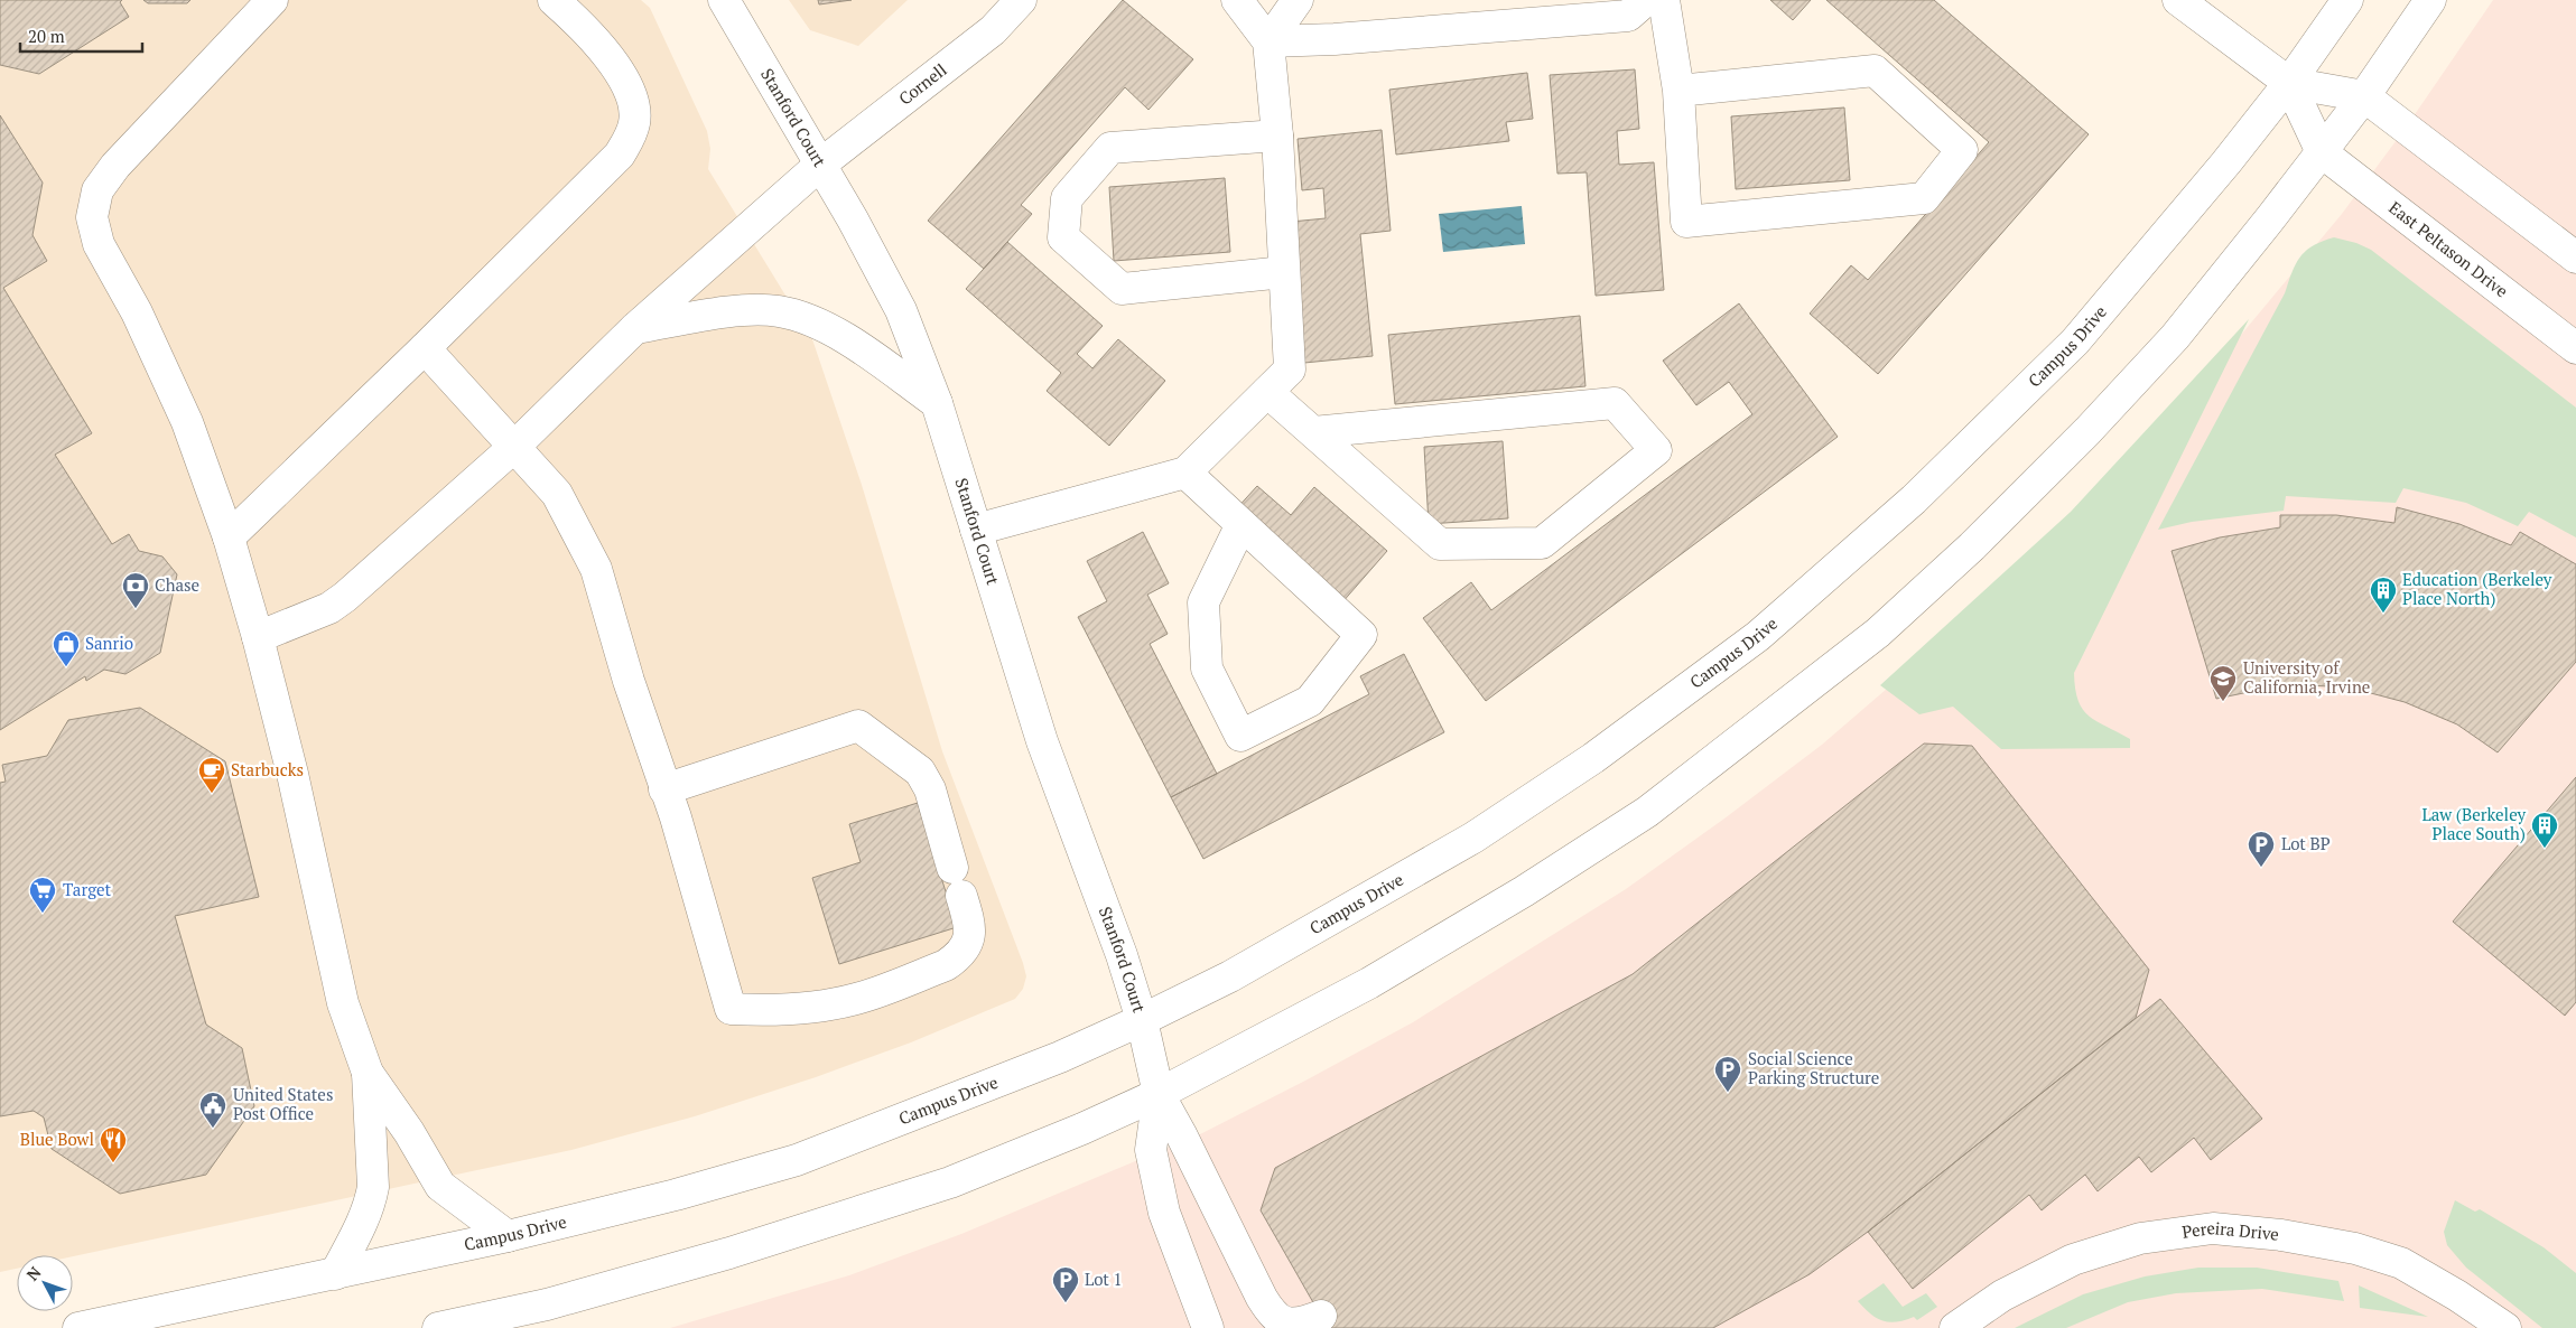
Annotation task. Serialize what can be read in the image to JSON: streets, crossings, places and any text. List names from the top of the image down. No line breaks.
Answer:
{"streets":{"main road":["Cornell","Stanford Court","East Peltason Drive","Campus Drive","Pereira Drive"]},"crossings":[["Cornell","Stanford Court"],["Stanford Court","Campus Drive"]],"places":{"bank":["Chase"],"building":["Education (Berkeley Place North)","Law (Berkeley Place South)"],"shop":["Sanrio"],"school or university":["University of California, Irvine"],"cafe":["Starbucks"],"parking":["Lot BP","Social Science Parking Structure","Lot 1"],"supermarket":["Target"],"public building":["United States Post Office"],"restaurant":["Blue Bowl"]},"scale_bar":"20 m","north":"top left"}
